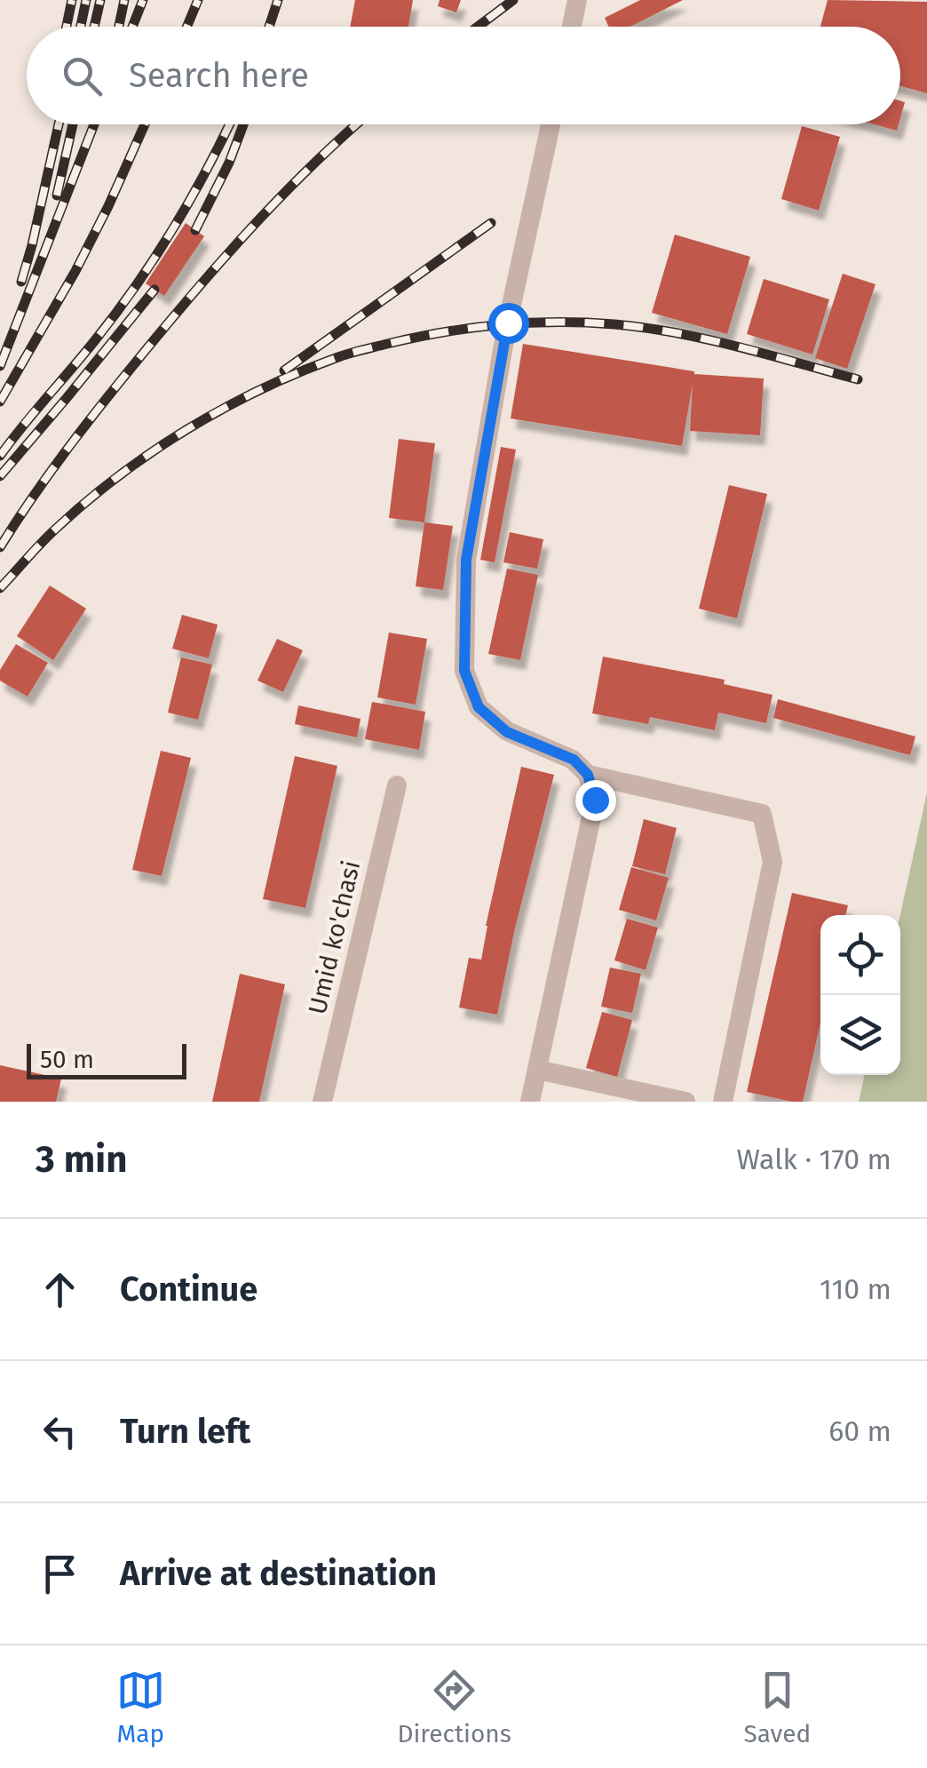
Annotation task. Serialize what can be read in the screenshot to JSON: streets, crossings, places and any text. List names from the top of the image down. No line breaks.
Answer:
{"streets":{"street":["Umid ko'chasi"]},"scale_bar":"50 m","page":{"search":"Search here","scale":"50 m","heading":["3 min","Walk · 170 m"],"list":[["Continue","110 m"],["Turn left","60 m"],"Arrive at destination"],"nav":["Map","Directions","Saved"]}}
